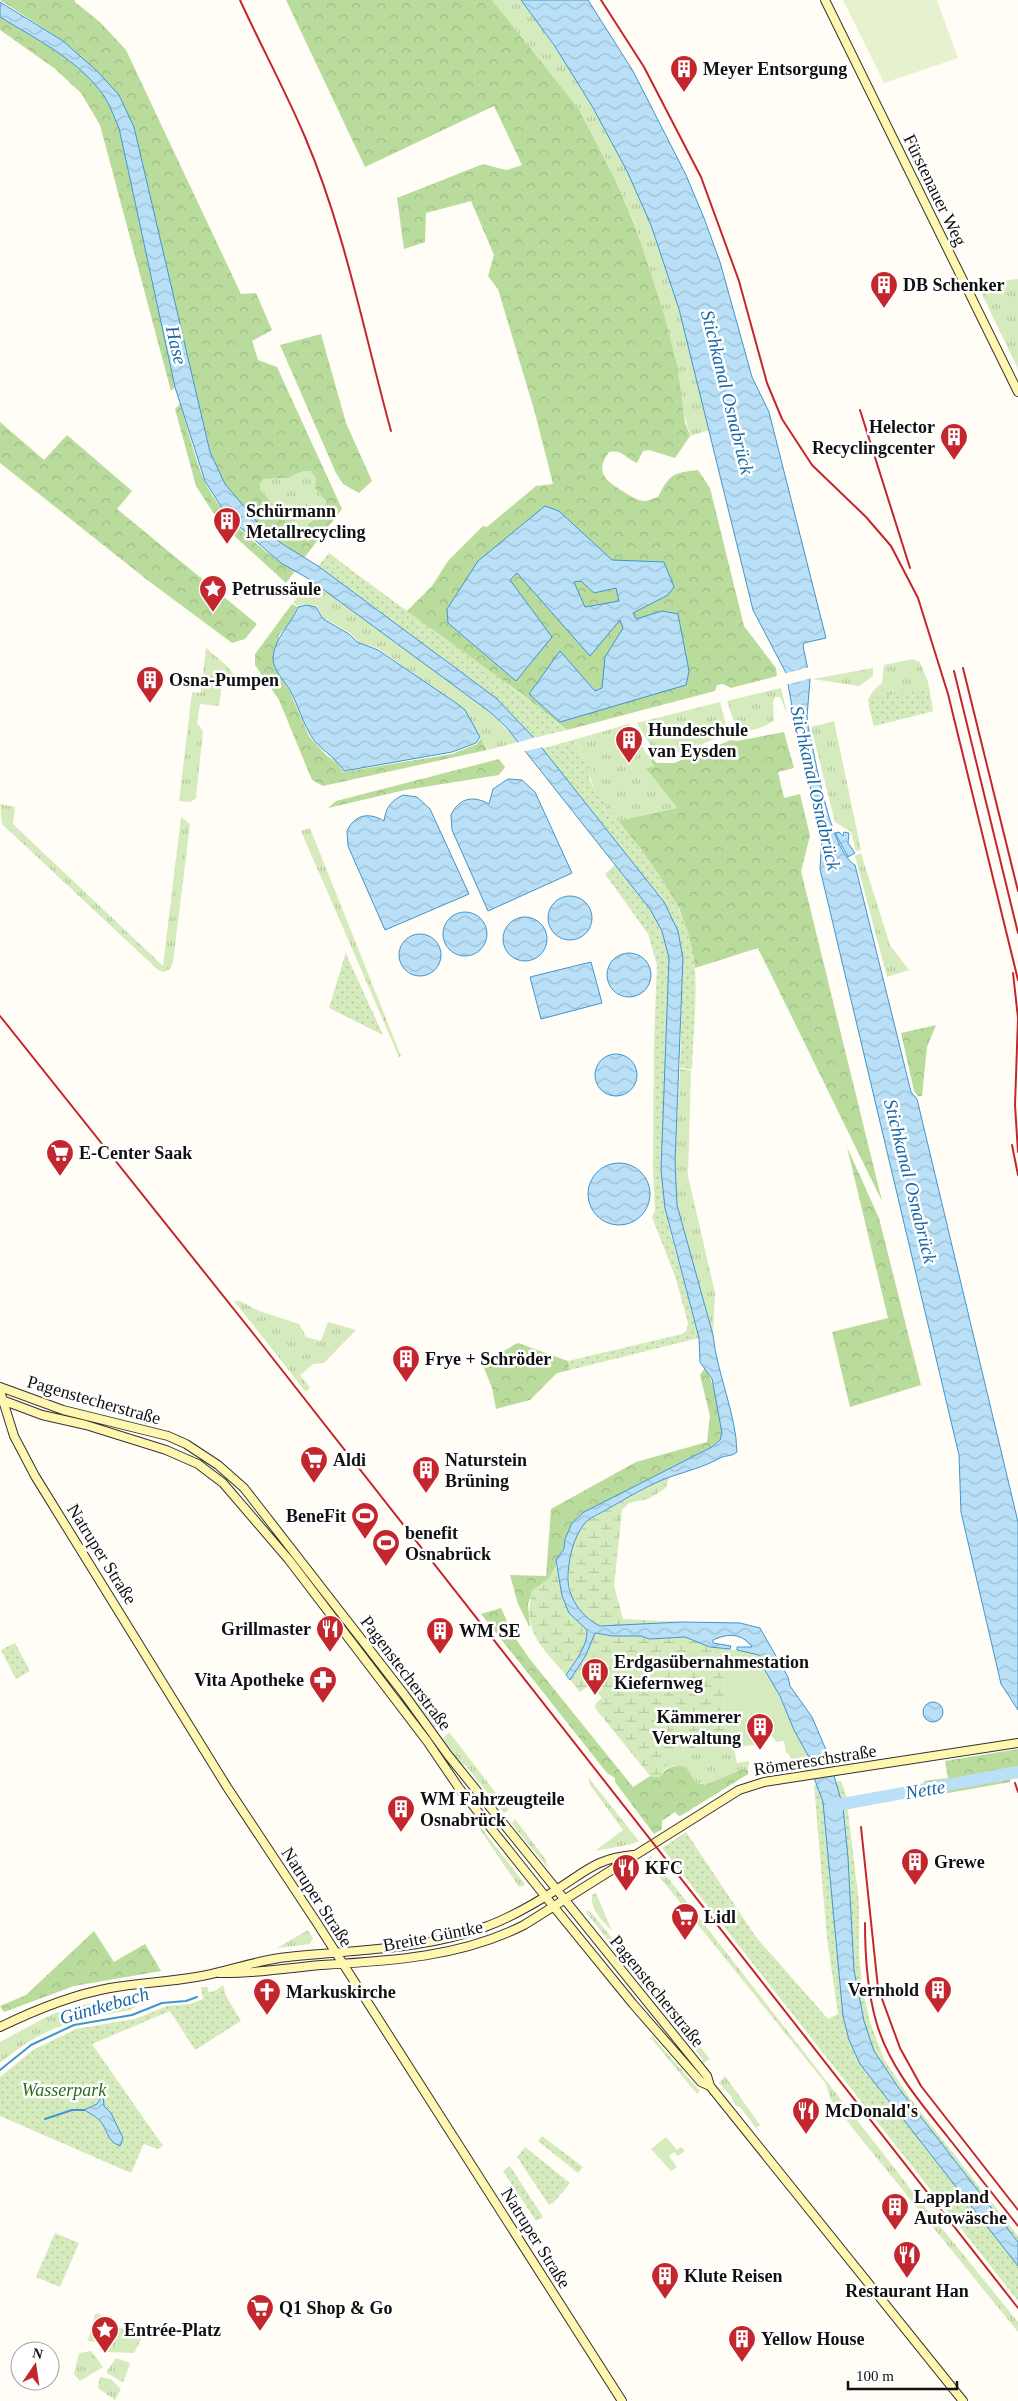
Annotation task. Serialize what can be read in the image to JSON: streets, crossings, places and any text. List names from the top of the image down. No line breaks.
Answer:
{"streets":{"main road":["Fürstenauer Weg","Pagenstecherstraße","Natruper Straße","Römereschstraße","Breite Güntke"]},"crossings":[["Pagenstecherstraße","Natruper Straße"],["Pagenstecherstraße","Römereschstraße"],["Pagenstecherstraße","Breite Güntke"],["Natruper Straße","Breite Güntke"],["Römereschstraße","Breite Güntke"]],"water":["Hase","Stichkanal Osnabrück","Nette","Güntkebach"],"parks":["Wasserpark"],"places":{"building":["Meyer Entsorgung","DB Schenker","Helector Recyclingcenter","Schürmann Metallrecycling","Osna-Pumpen","Hundeschule van Eysden","Frye + Schröder","Naturstein Brüning","WM SE","Erdgasübernahmestation Kiefernweg","Kämmerer Verwaltung","WM Fahrzeugteile Osnabrück","Grewe","Vernhold","Lappland Autowäsche","Klute Reisen","Yellow House"],"place":["Petrussäule","Entrée-Platz"],"supermarket":["E-Center Saak","Aldi","Lidl","Q1 Shop & Go"],"sports":["BeneFit","benefit Osnabrück"],"restaurant":["Grillmaster","KFC","McDonald's","Restaurant Han"],"pharmacy":["Vita Apotheke"],"church":["Markuskirche"]},"scale_bar":"100 m","north":"top"}
